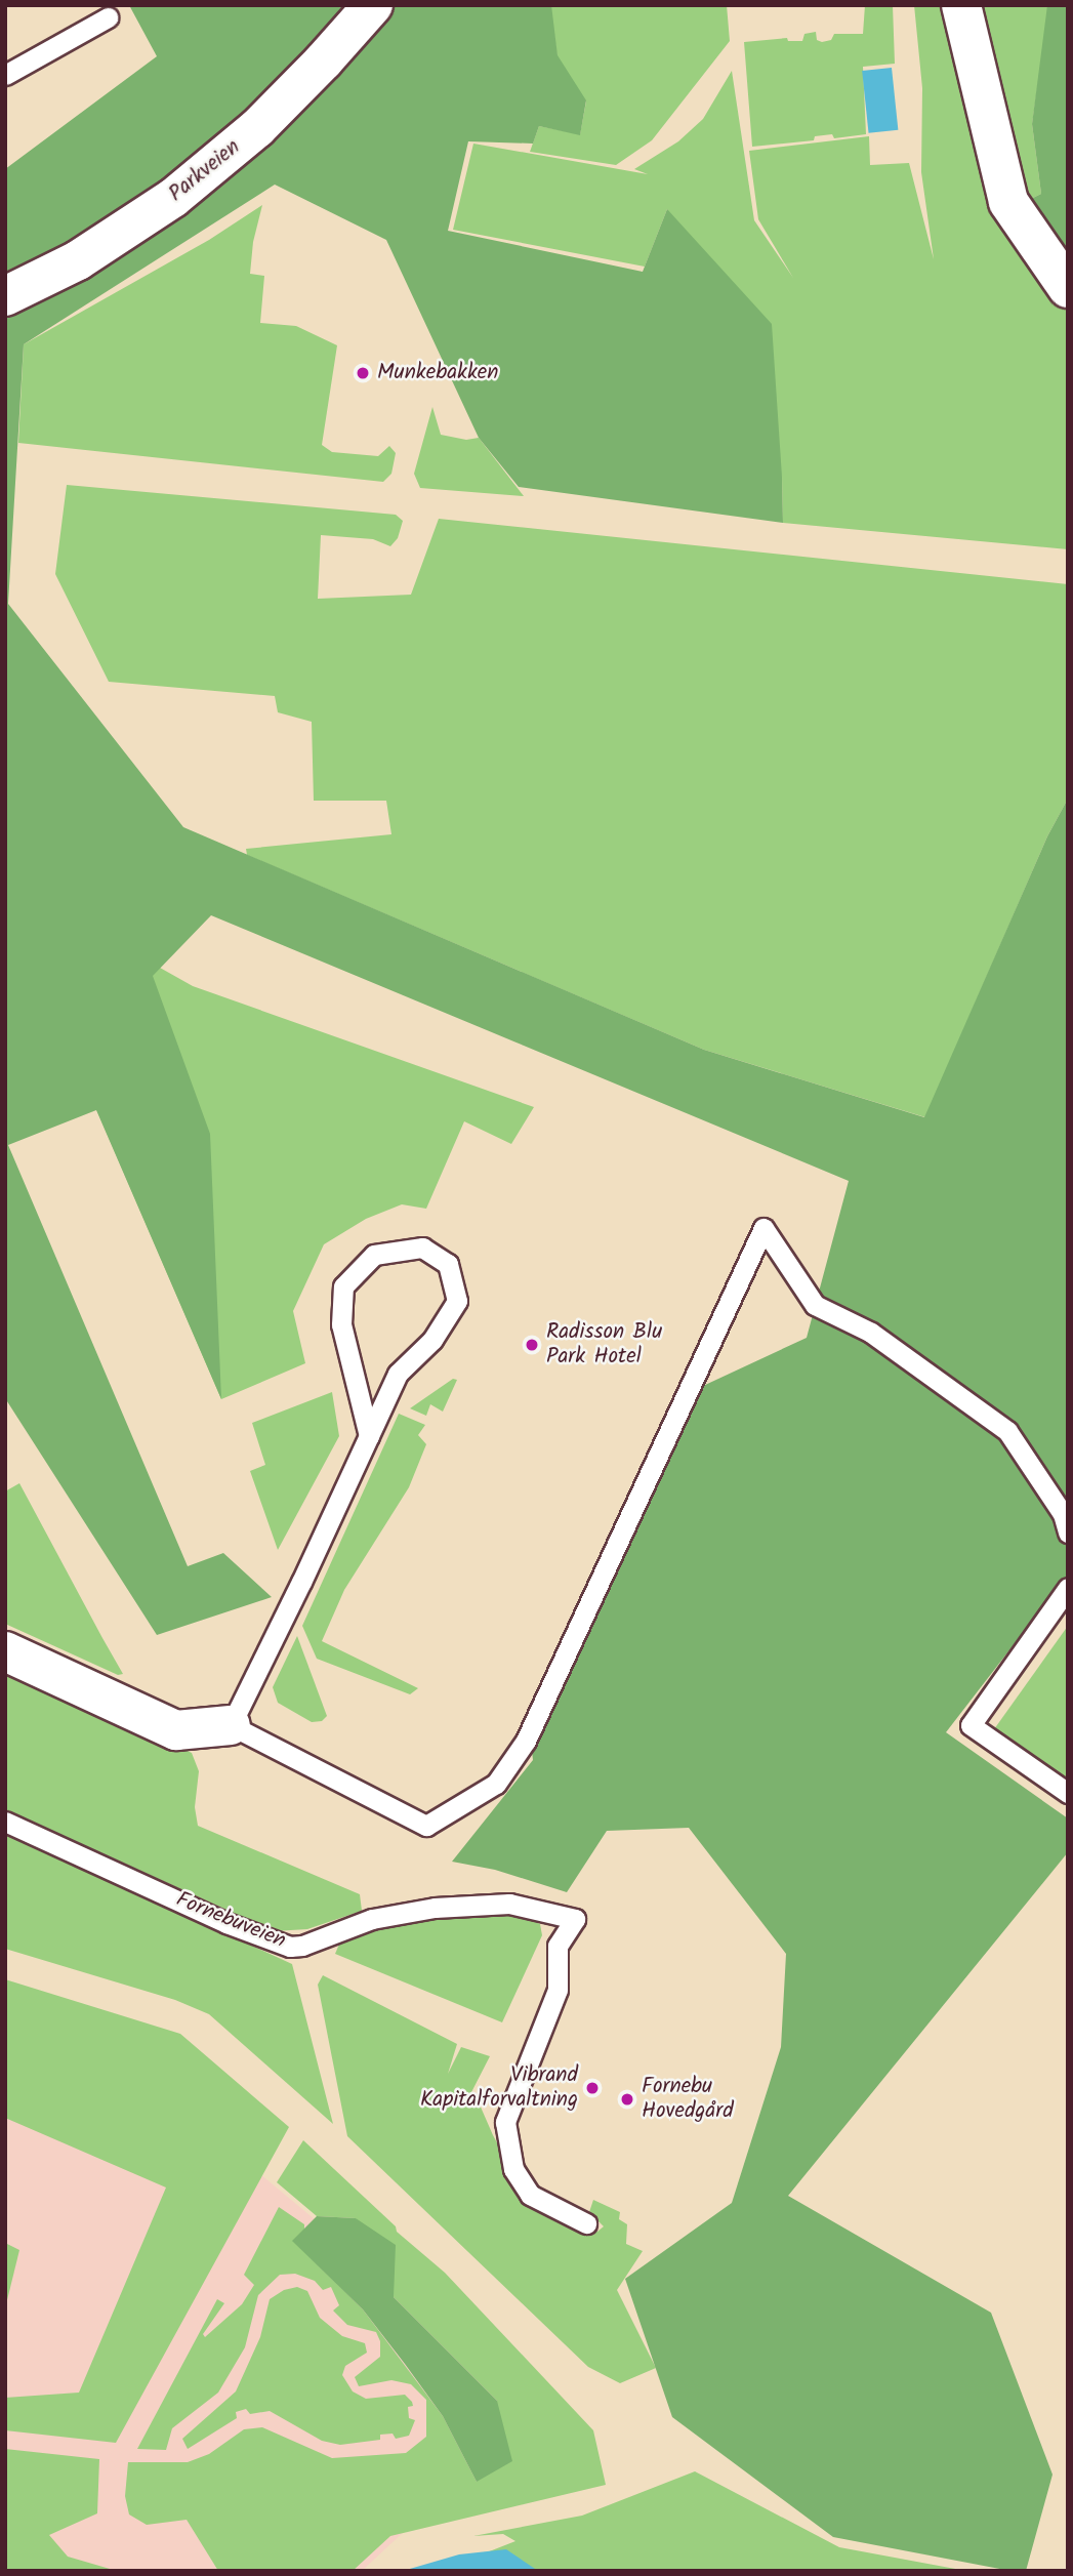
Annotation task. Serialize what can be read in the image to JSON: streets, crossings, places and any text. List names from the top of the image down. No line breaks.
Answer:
{"streets":{"street":["Parkveien"],"lane":["Fornebuveien"]},"places":["Munkebakken","Radisson Blu Park Hotel","Vibrand Kapitalforvaltning","Fornebu Hovedgård"]}
